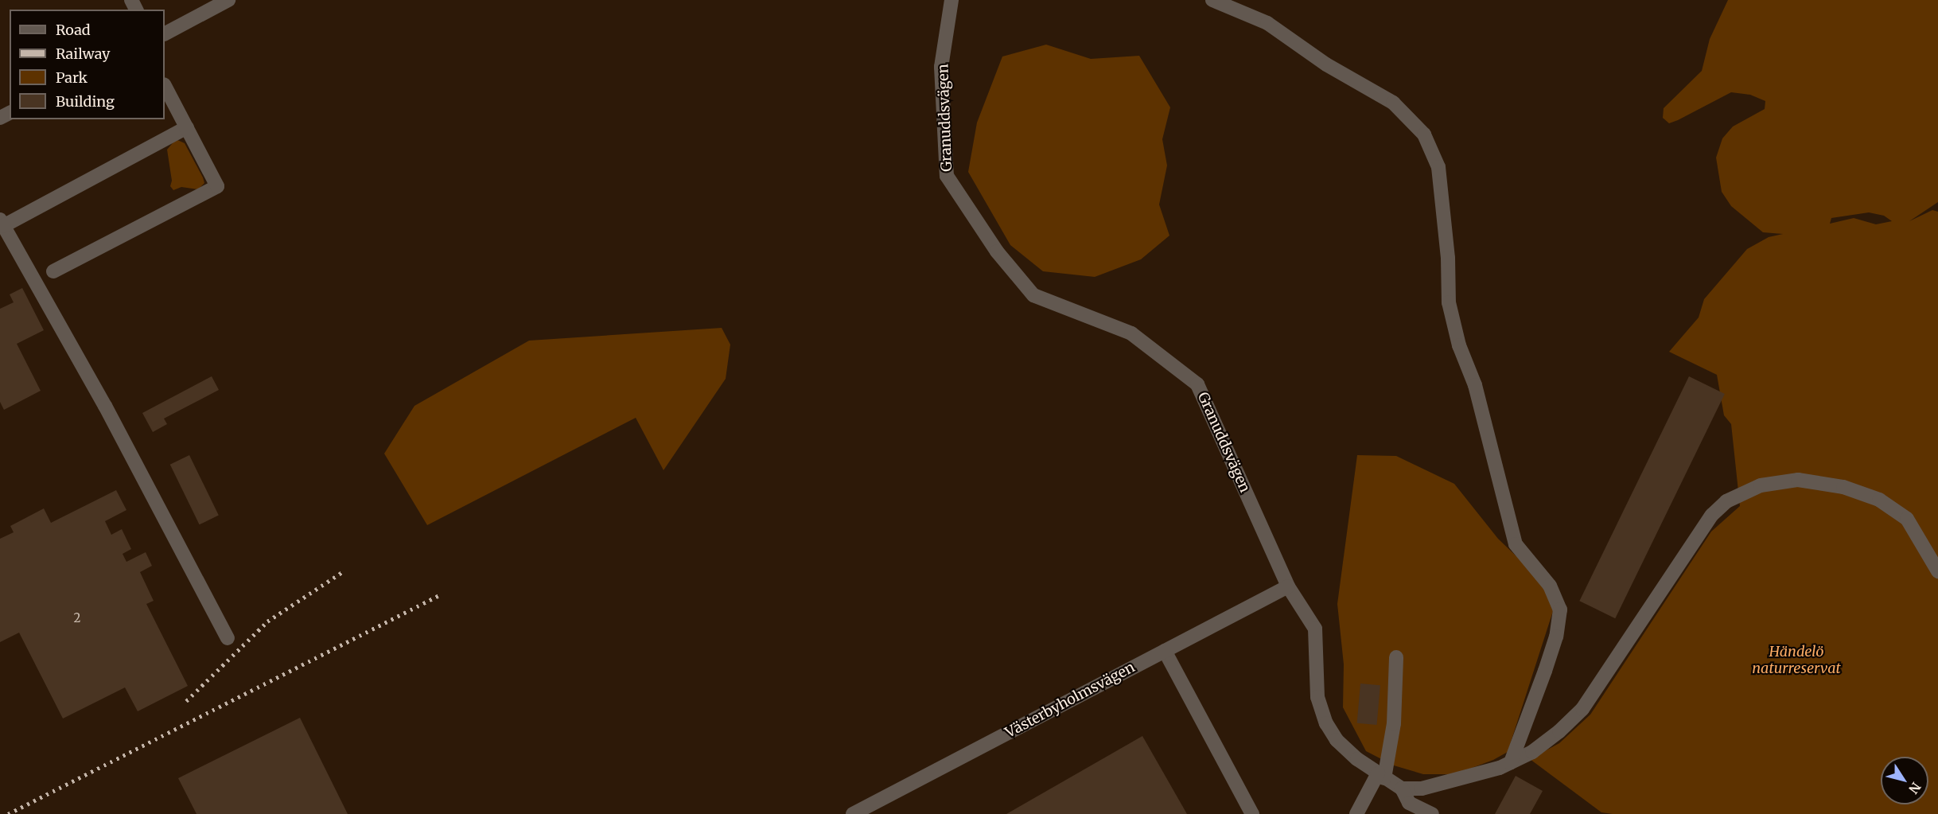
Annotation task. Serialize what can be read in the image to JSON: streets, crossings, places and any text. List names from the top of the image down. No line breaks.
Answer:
{"streets":{"street":["Granuddsvägen","Västerbyholmsvägen"]},"crossings":[["Granuddsvägen","Västerbyholmsvägen"]],"parks":["Händelö naturreservat"],"house_numbers":["2"],"legend":["Road","Railway","Park","Building"],"north":"bottom right"}
